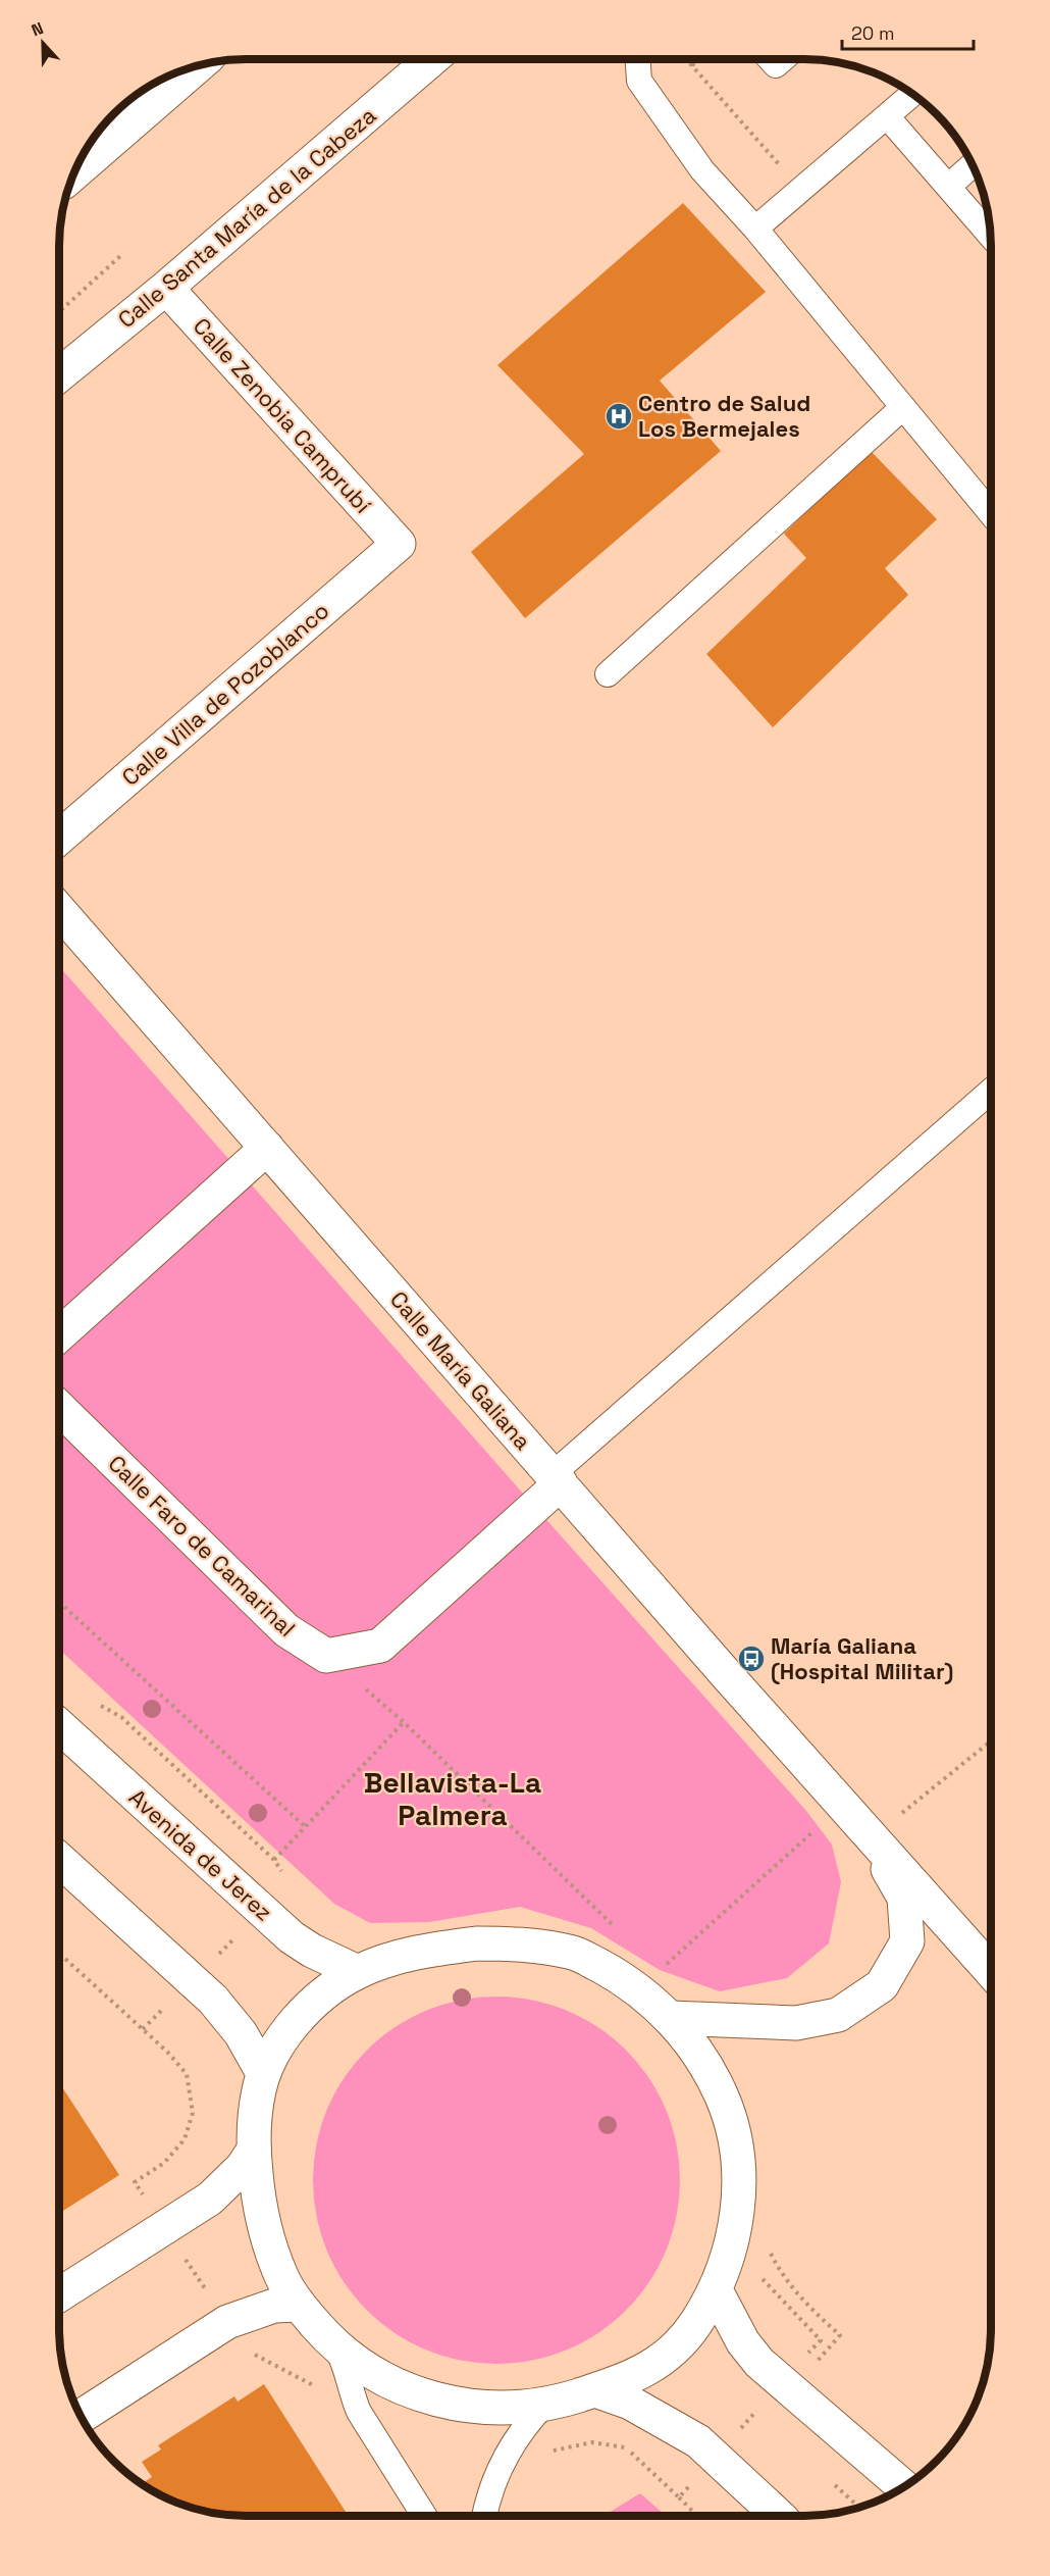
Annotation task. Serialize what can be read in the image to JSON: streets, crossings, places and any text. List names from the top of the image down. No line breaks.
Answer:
{"streets":{"street":["Calle Santa María de la Cabeza","Calle Zenobia Camprubí","Calle Villa de Pozoblanco","Calle María Galiana","Calle Faro de Camarinal","Avenida de Jerez"]},"crossings":[["Calle Santa María de la Cabeza","Calle Zenobia Camprubí"],["Calle Zenobia Camprubí","Calle Villa de Pozoblanco"]],"districts":["Bellavista-La Palmera"],"places":{"hospital":["Centro de Salud Los Bermejales"],"bus stop":["María Galiana (Hospital Militar)"]},"scale_bar":"20 m","north":"top"}
